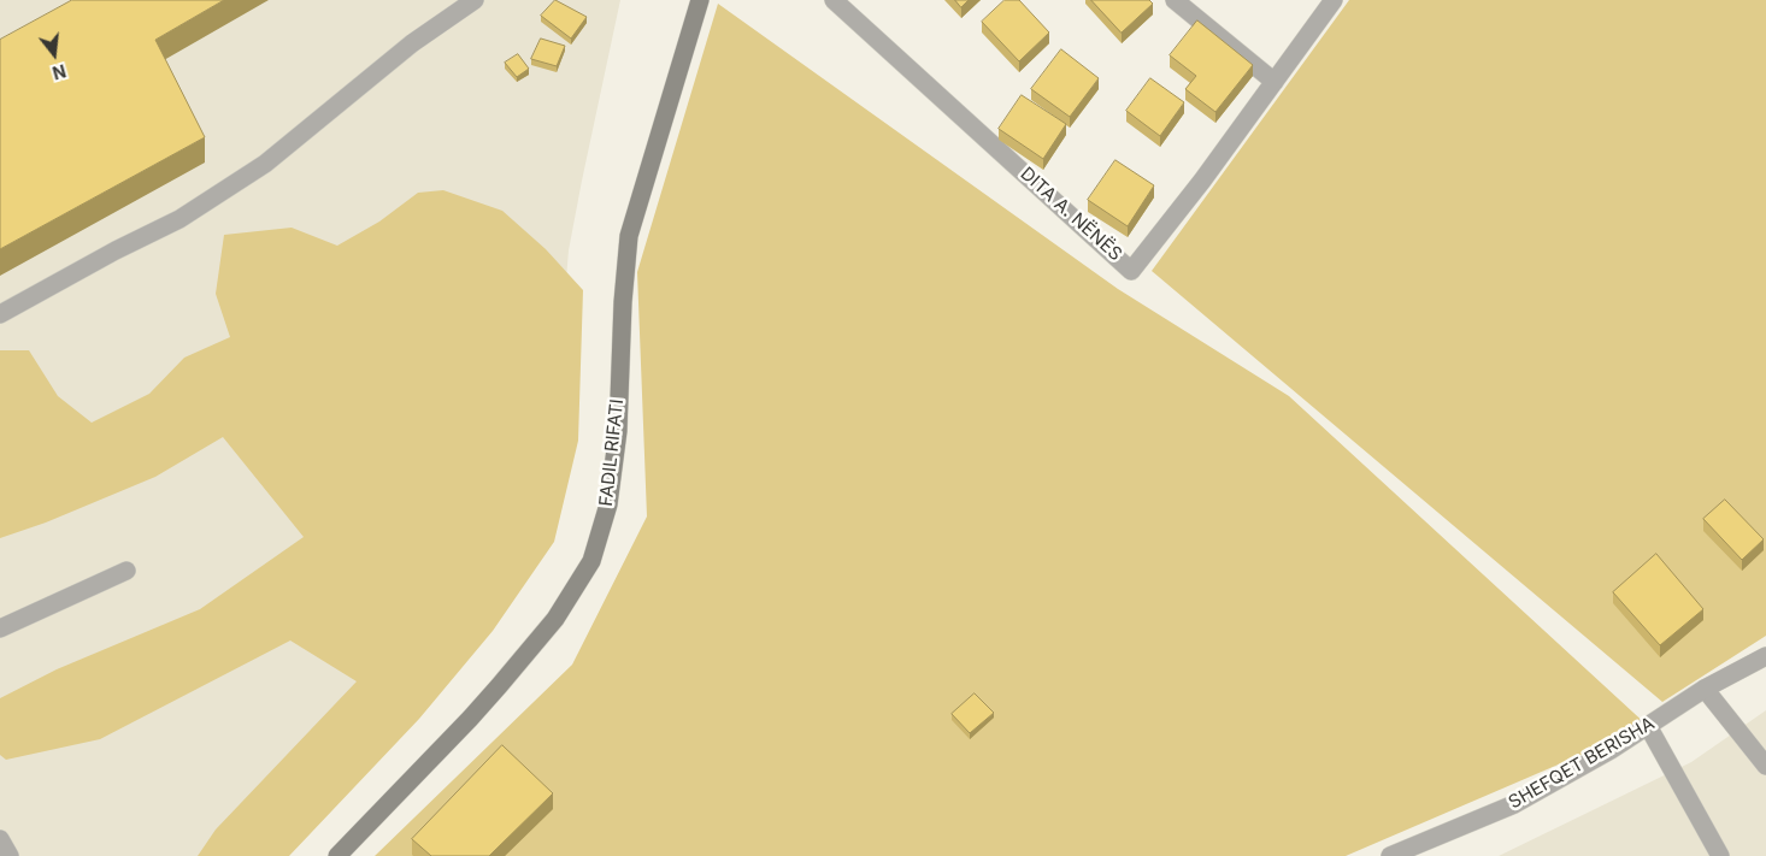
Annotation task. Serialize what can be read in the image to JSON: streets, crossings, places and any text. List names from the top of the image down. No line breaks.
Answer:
{"streets":{"street":["DITA A. NËNËS","FADIL RIFATI","SHEFQET BERISHA"]},"north":"bottom"}
